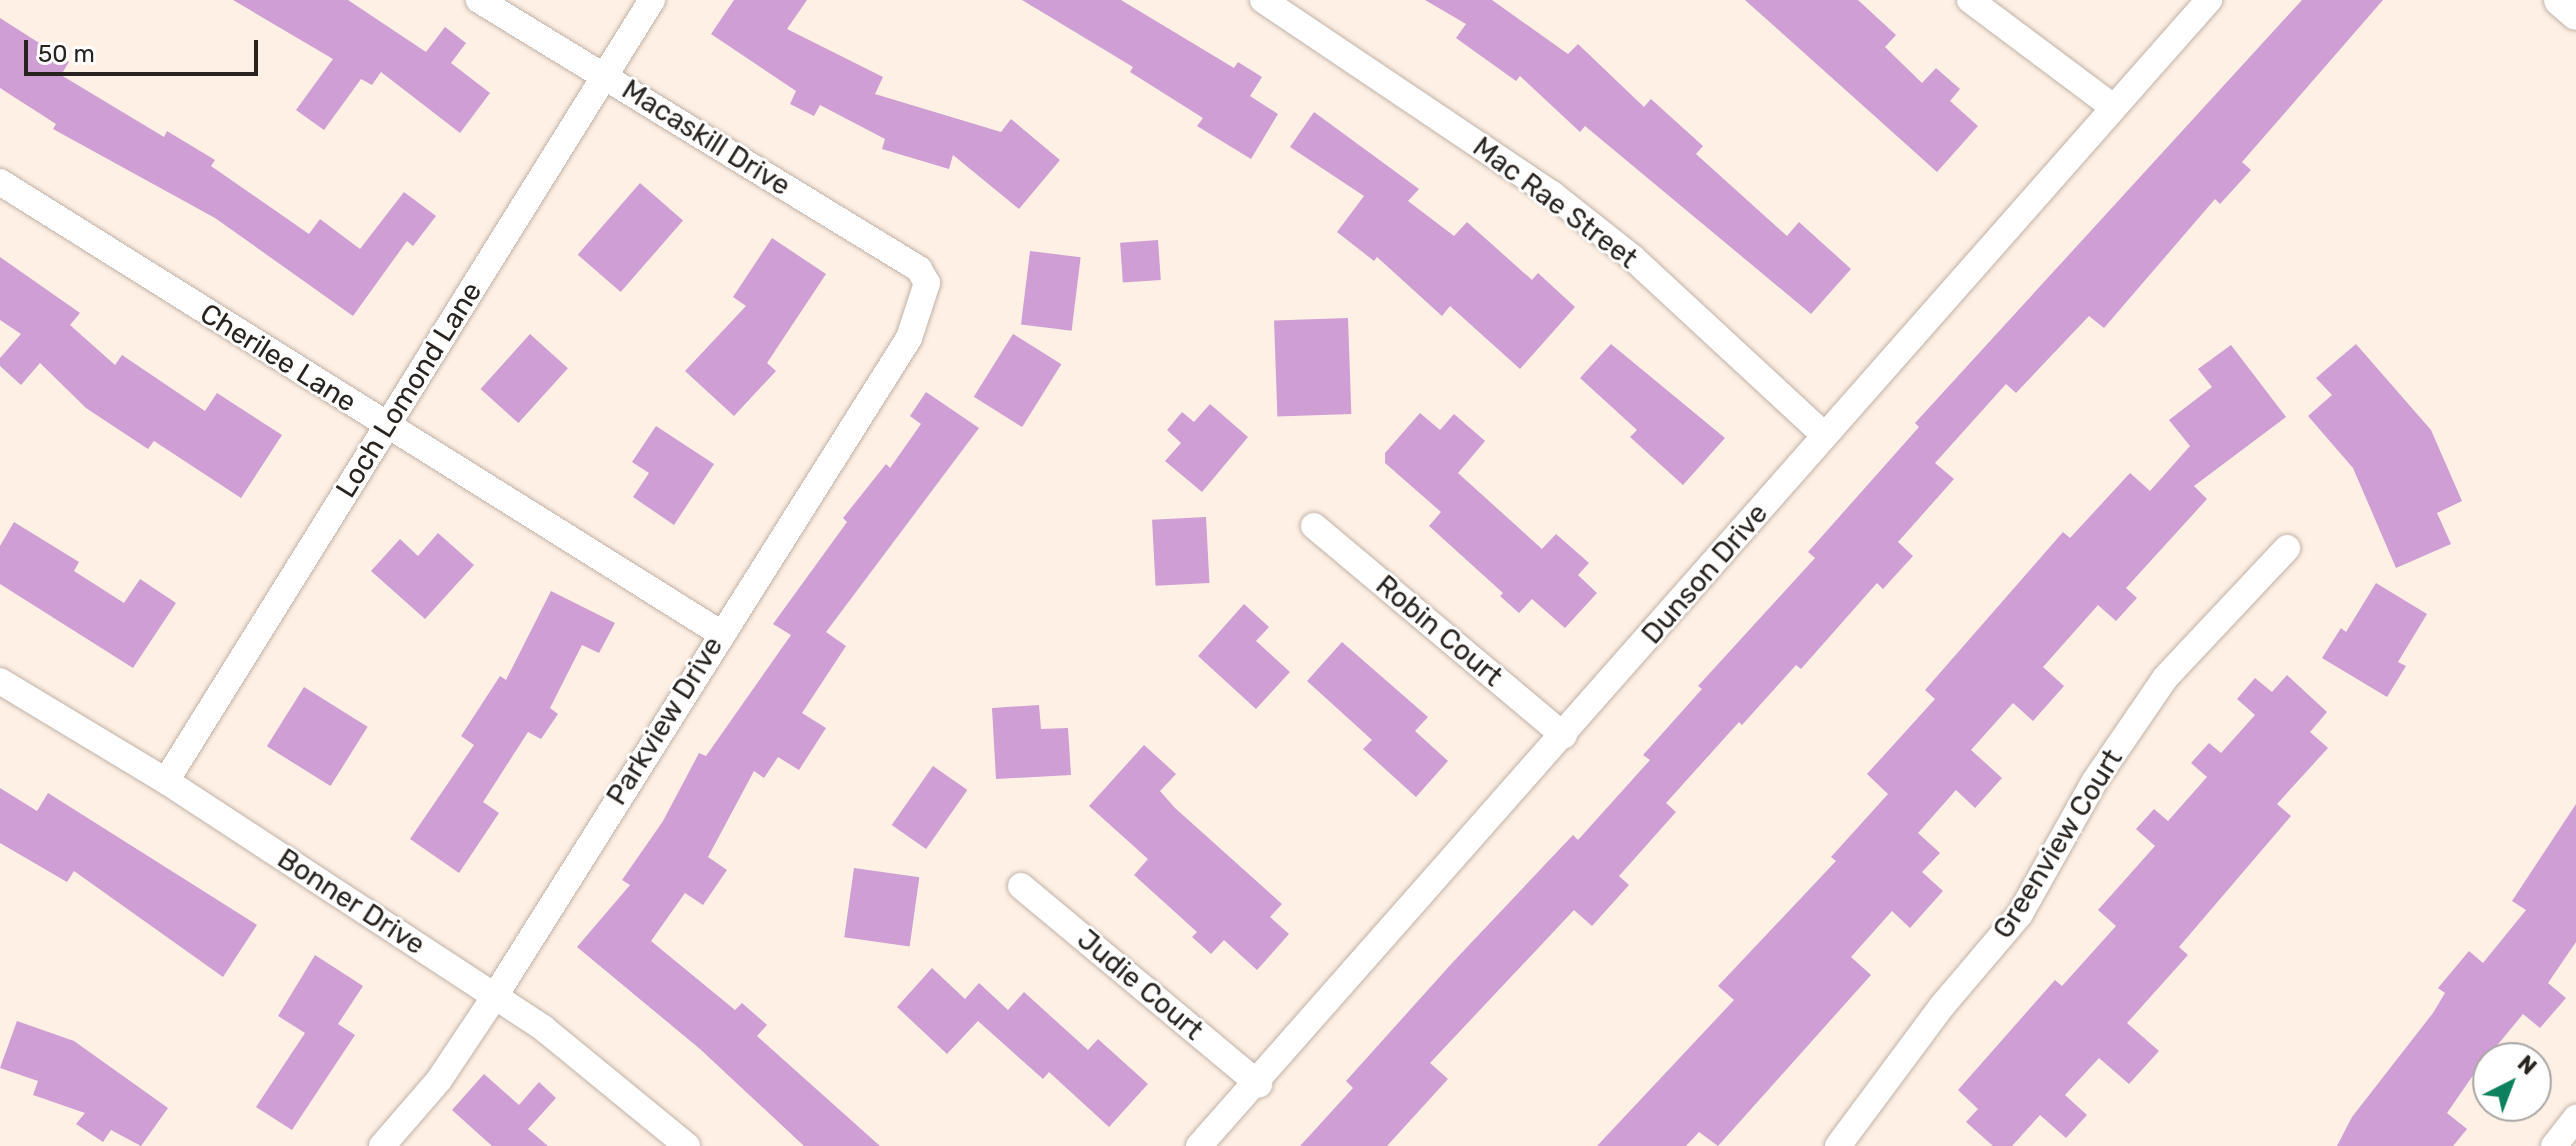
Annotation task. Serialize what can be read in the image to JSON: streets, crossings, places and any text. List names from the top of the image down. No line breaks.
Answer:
{"streets":{"street":["Macaskill Drive","Mac Rae Street","Cherilee Lane","Loch Lomond Lane","Dunson Drive","Robin Court","Parkview Drive","Greenview Court","Bonner Drive","Judie Court"]},"crossings":[["Macaskill Drive","Loch Lomond Lane"],["Macaskill Drive","Parkview Drive"],["Mac Rae Street","Dunson Drive"],["Cherilee Lane","Loch Lomond Lane"],["Cherilee Lane","Parkview Drive"],["Loch Lomond Lane","Bonner Drive"],["Dunson Drive","Robin Court"],["Dunson Drive","Judie Court"],["Parkview Drive","Bonner Drive"]],"scale_bar":"50 m","north":"top right"}
